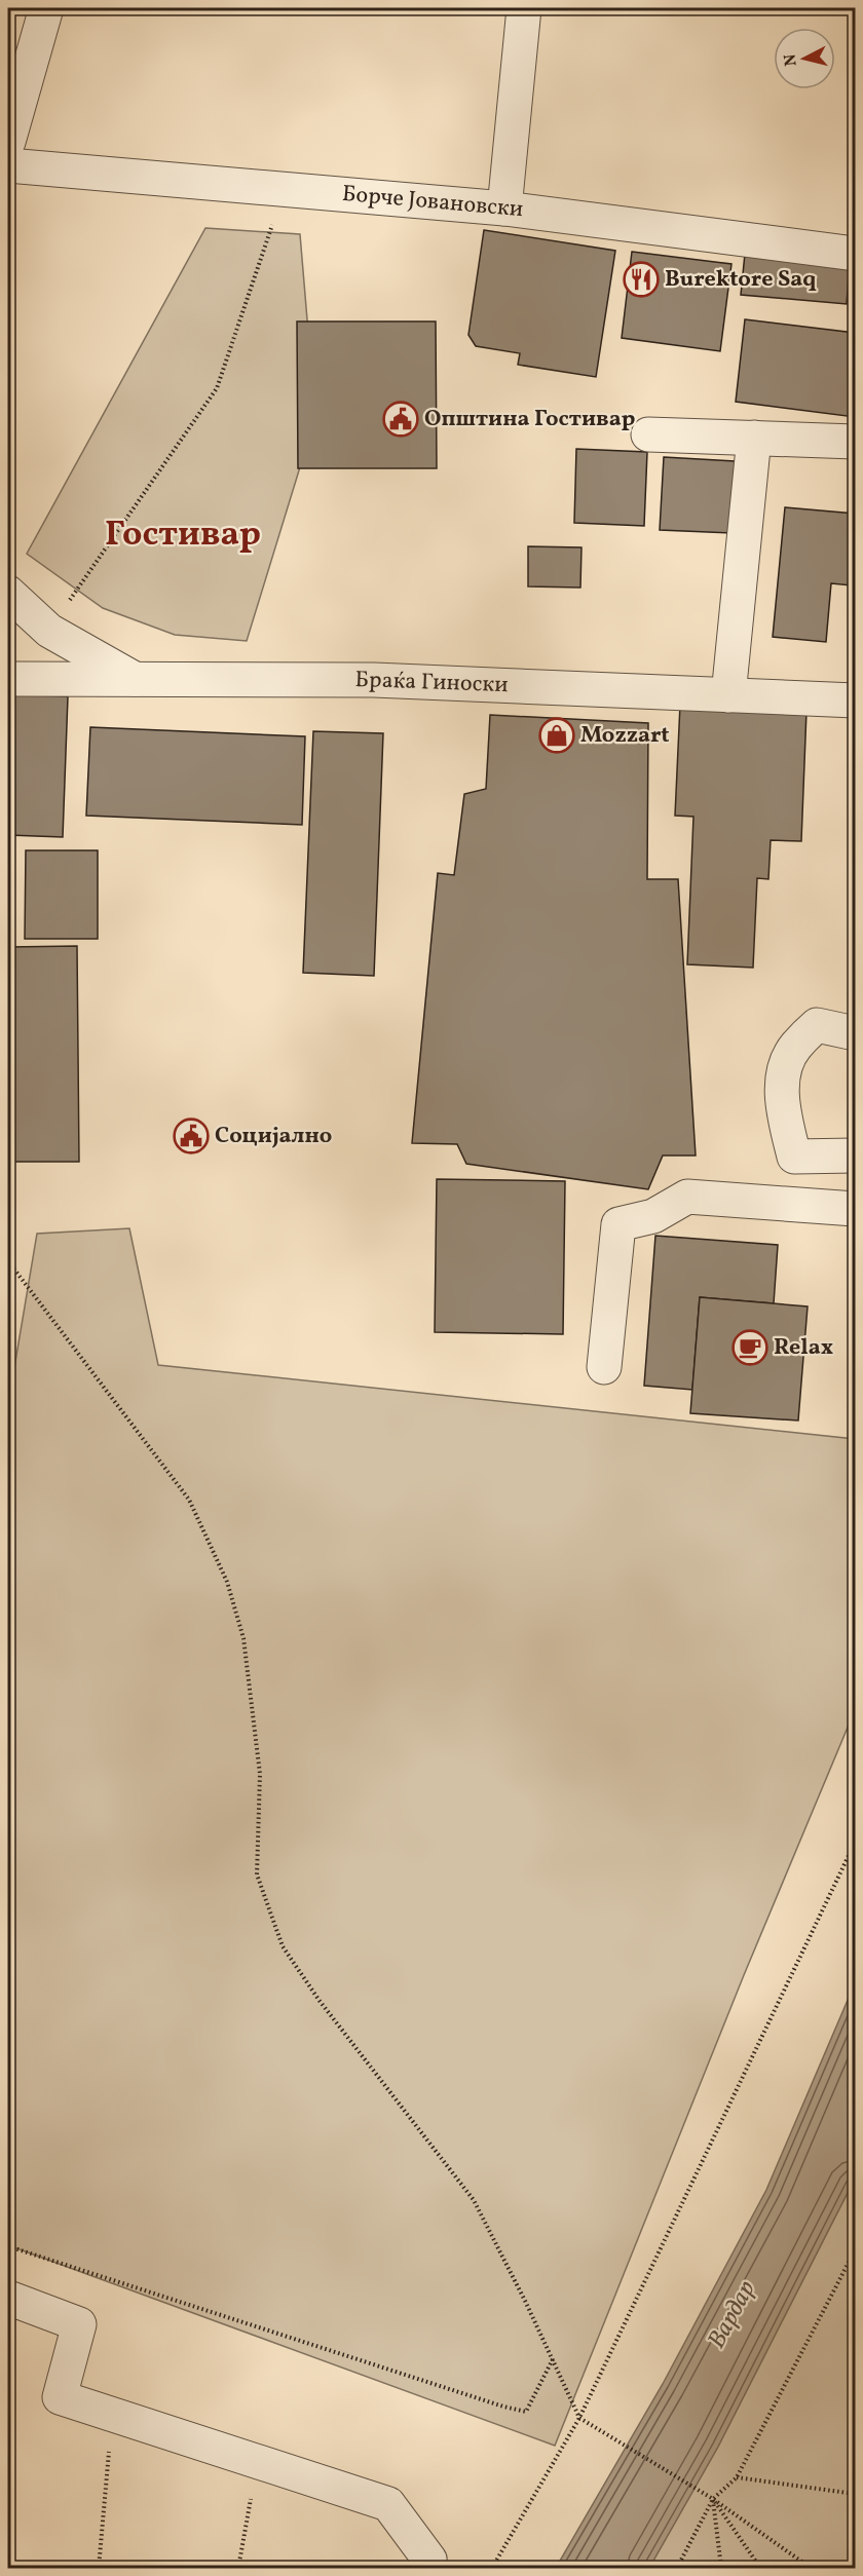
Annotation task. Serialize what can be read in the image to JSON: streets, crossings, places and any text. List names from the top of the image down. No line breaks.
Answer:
{"streets":{"street":["Борче Јовановски","Браќа Гиноски"]},"districts":["Гостивар"],"water":["Вардар"],"places":{"restaurant":["Burektore Saq"],"public building":["Општина Гостивар","Социјално"],"shop":["Mozzart"],"cafe":["Relax"]},"north":"left"}
